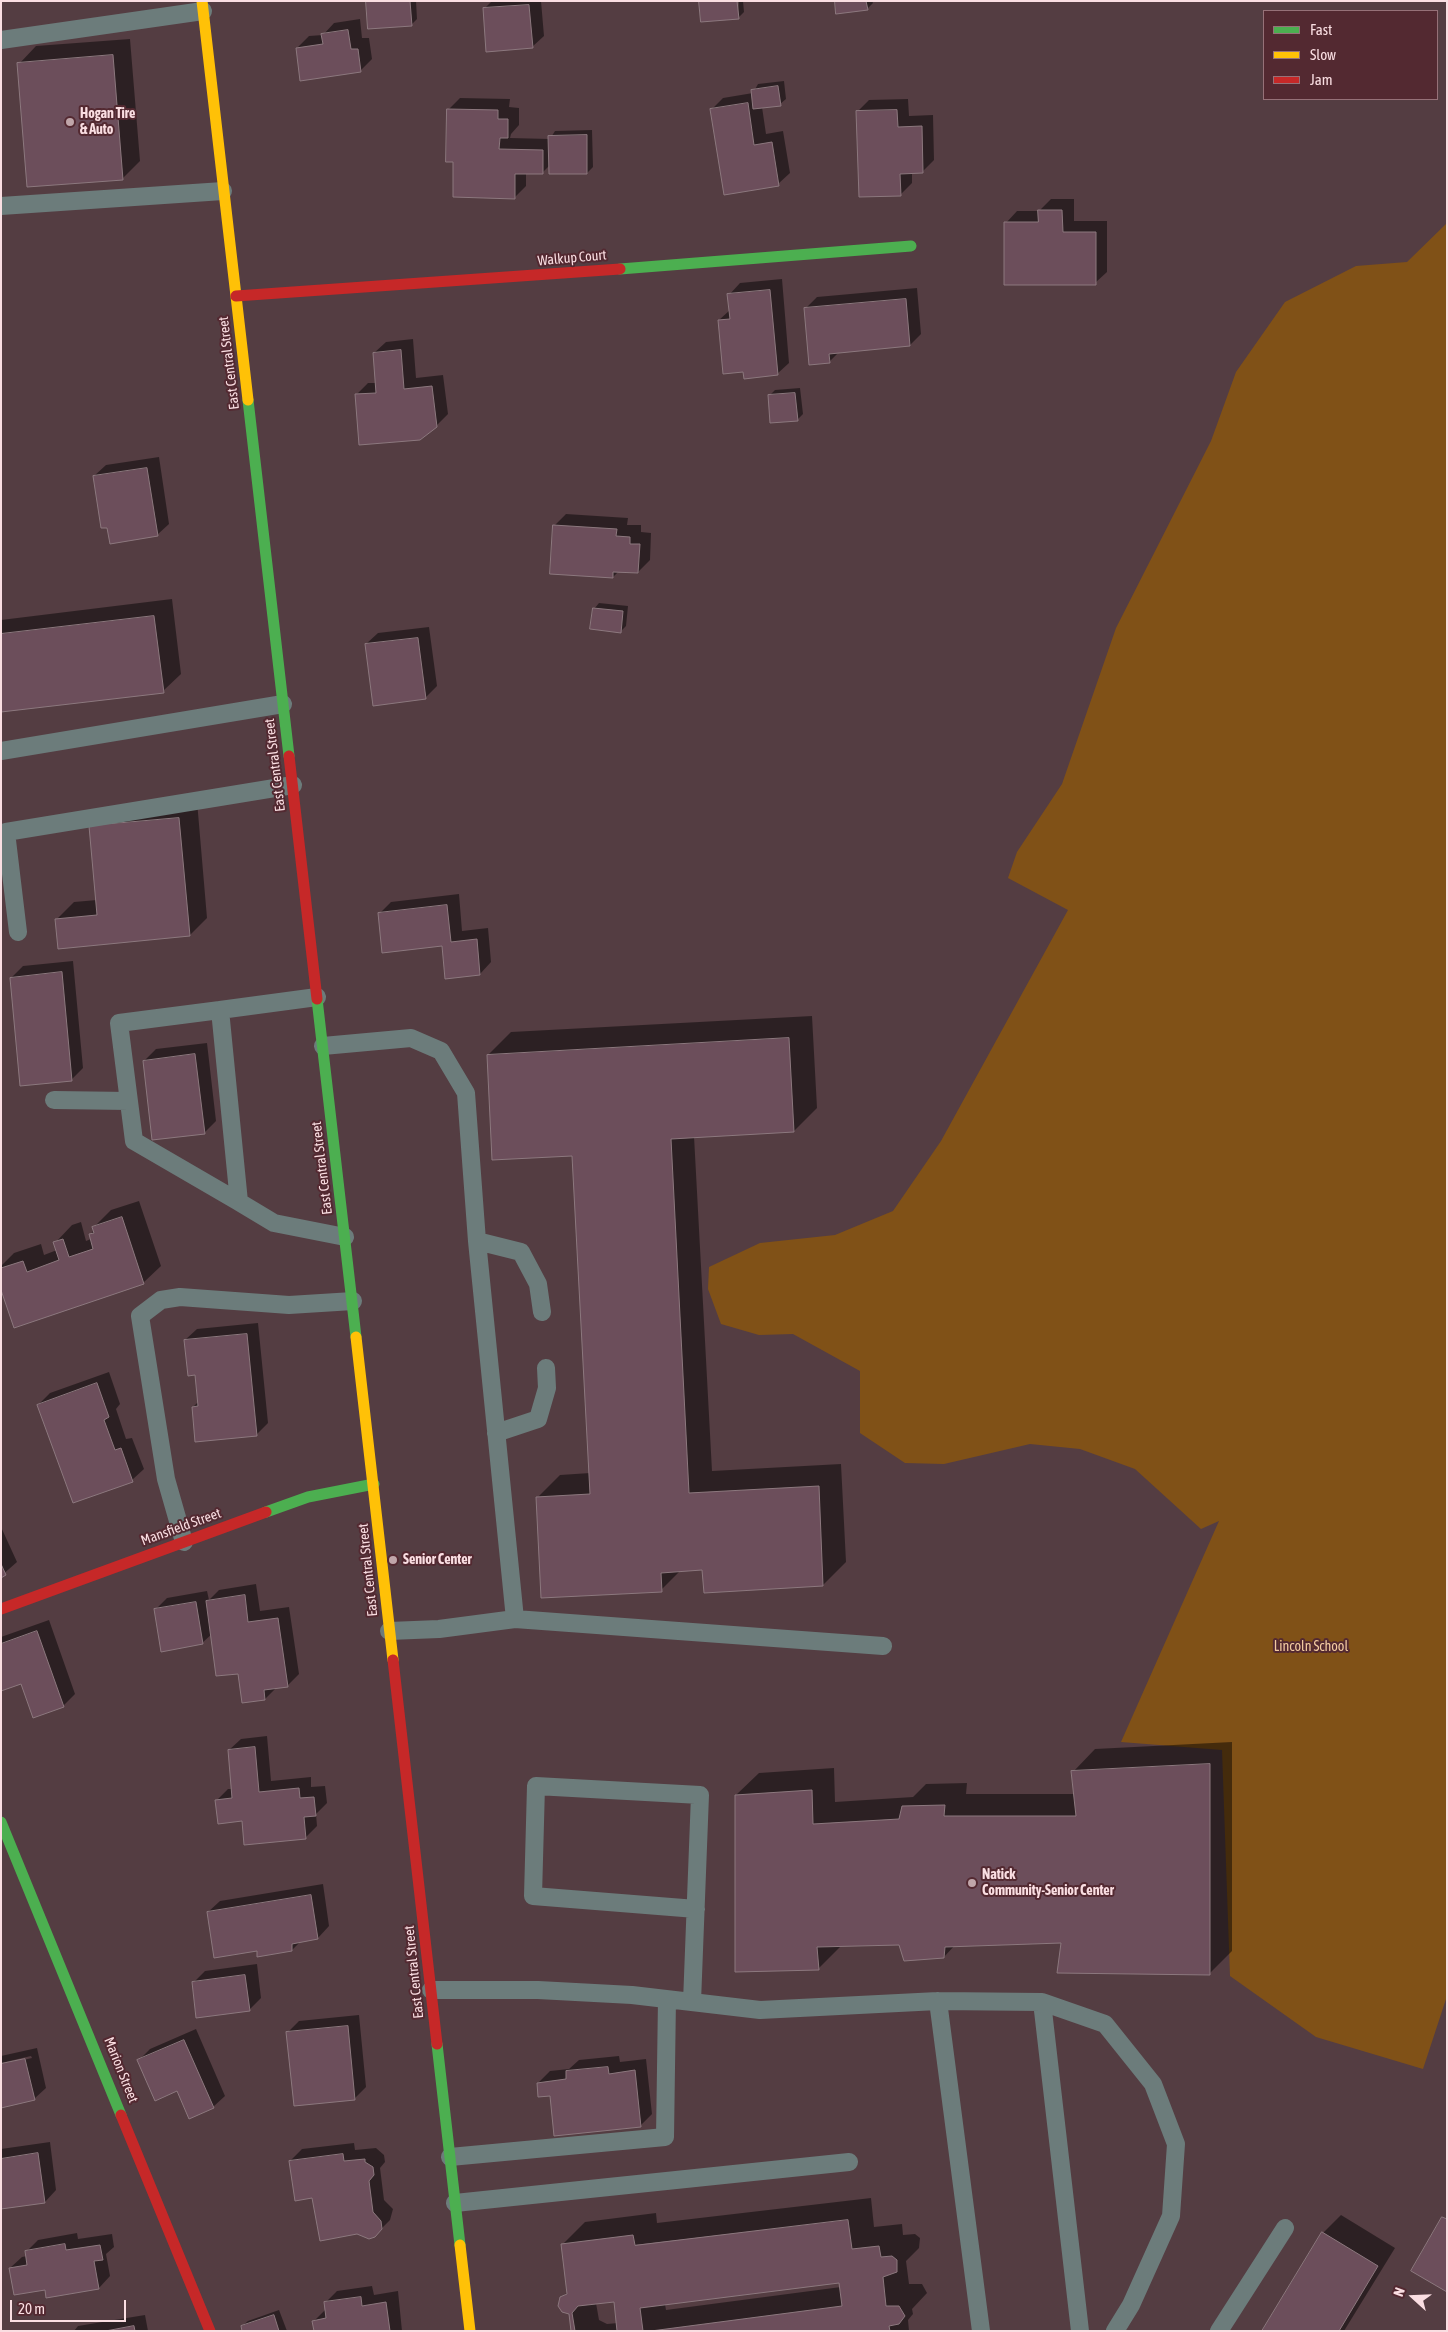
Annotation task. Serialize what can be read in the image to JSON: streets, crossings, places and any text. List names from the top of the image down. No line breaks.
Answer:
{"streets":{"main road":["Walkup Court","East Central Street","Mansfield Street","Marion Street"]},"crossings":[["Walkup Court","East Central Street"],["East Central Street","Mansfield Street"]],"parks":["Lincoln School"],"places":["Hogan Tire & Auto","Senior Center","Natick Community-Senior Center"],"legend":["Fast","Slow","Jam"],"scale_bar":"20 m","north":"left"}
